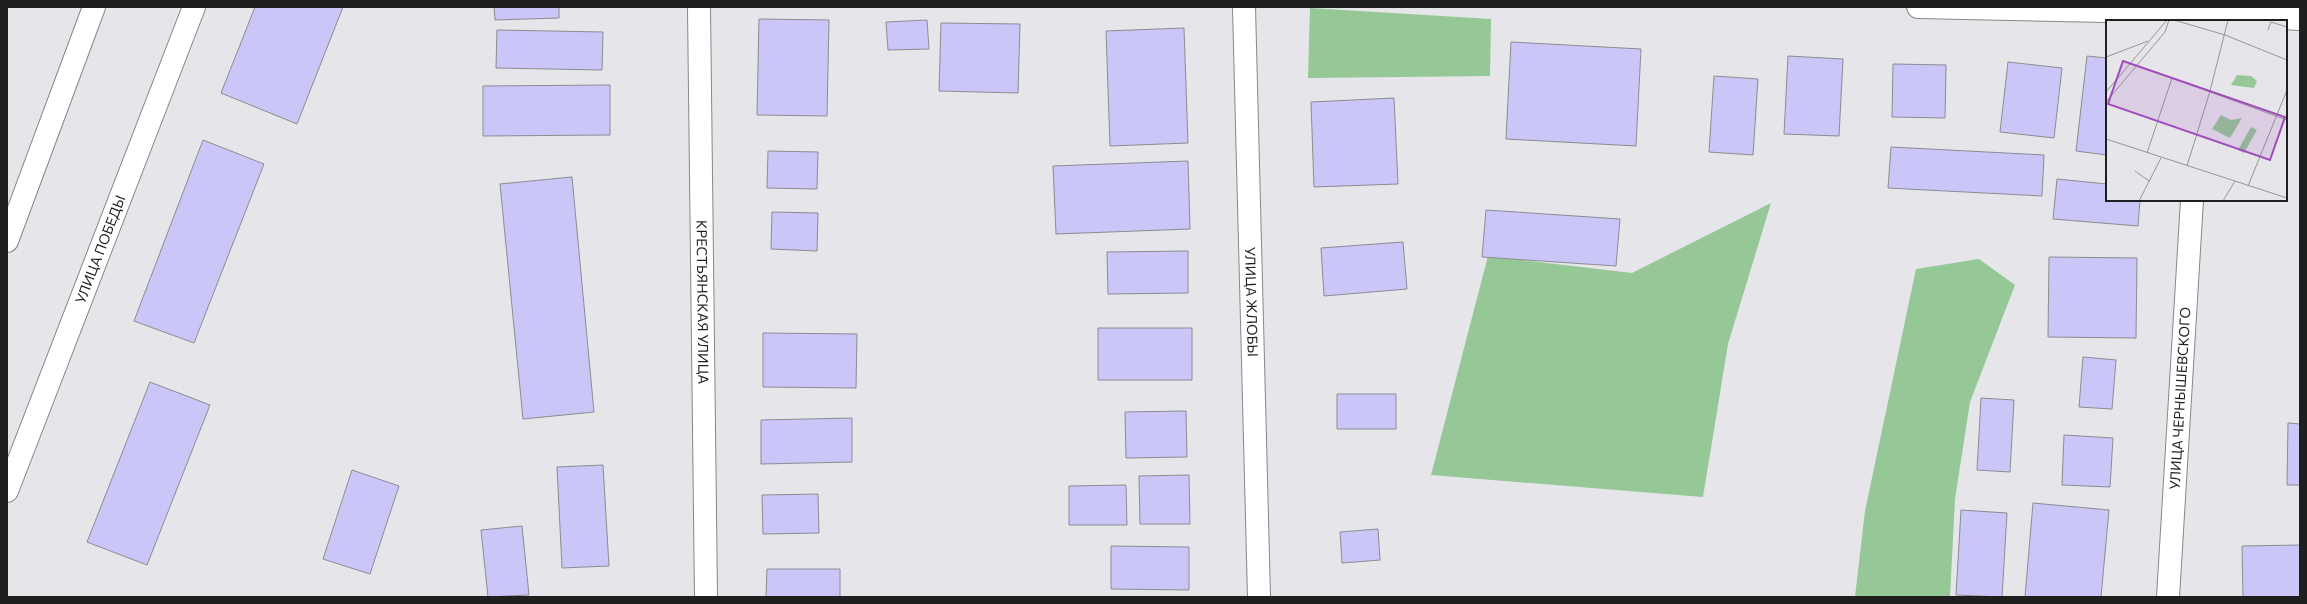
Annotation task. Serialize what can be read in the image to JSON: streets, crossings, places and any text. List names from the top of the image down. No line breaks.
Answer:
{"streets":{"street":["УЛИЦА ПОБЕДЫ","КРЕСТЬЯНСКАЯ УЛИЦА","УЛИЦА ЖЛОБЫ","УЛИЦА ЧЕРНЫШЕВСКОГО"]}}
